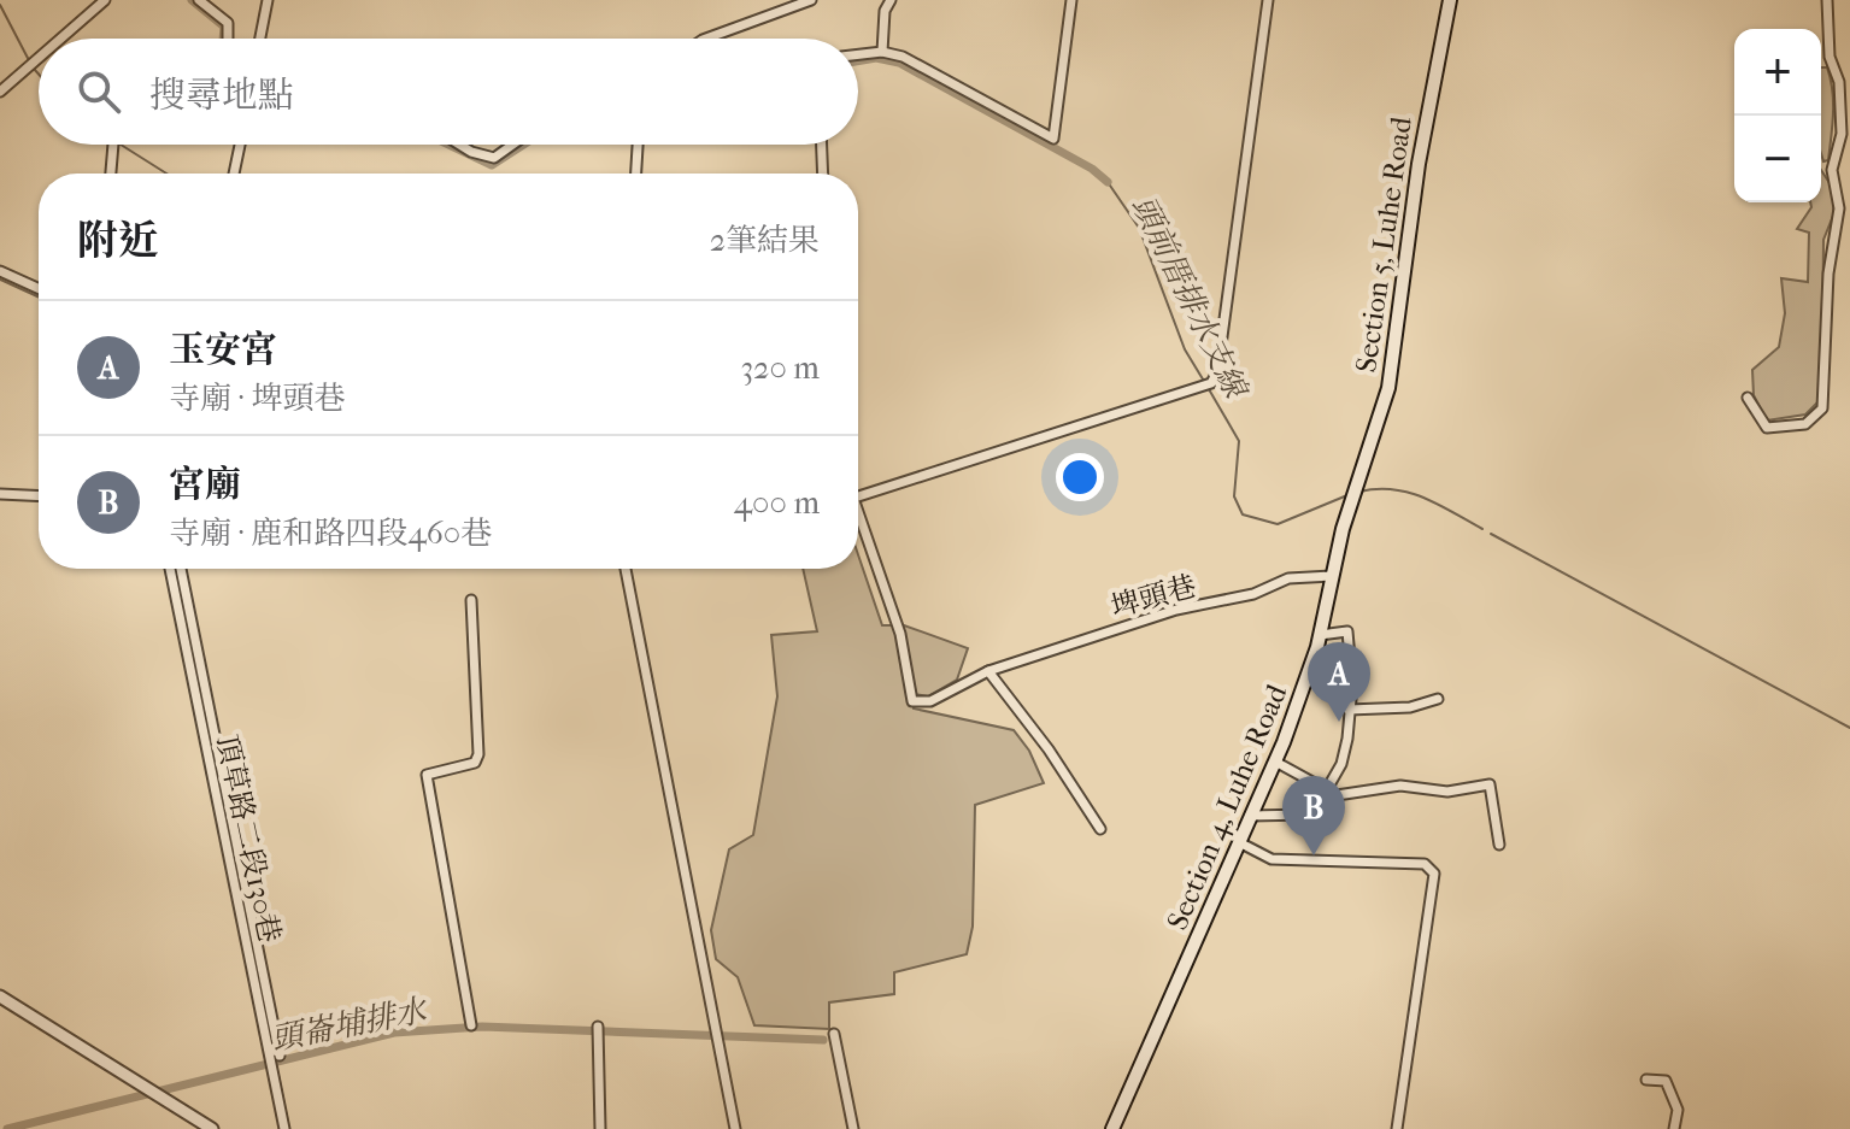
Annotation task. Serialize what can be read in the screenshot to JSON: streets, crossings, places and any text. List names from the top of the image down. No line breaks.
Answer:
{"streets":{"main road":["Section 5, Luhe Road","Section 4, Luhe Road"],"street":["埤頭巷","頂草路二段130巷"]},"crossings":[["Section 5, Luhe Road","Section 4, Luhe Road"],["埤頭巷","Section 4, Luhe Road"]],"water":["頭前厝排水支線","頭崙埔排水"],"page":{"map_buttons":["+","−"],"search":"搜尋地點","heading":["附近","2筆結果"],"list":[{"mark":"A","name":"玉安宮","note":"寺廟 · 埤頭巷","value":"320 m"},{"mark":"B","name":"宮廟","note":"寺廟 · 鹿和路四段460巷","value":"400 m"}],"pins":["A","B"]}}
